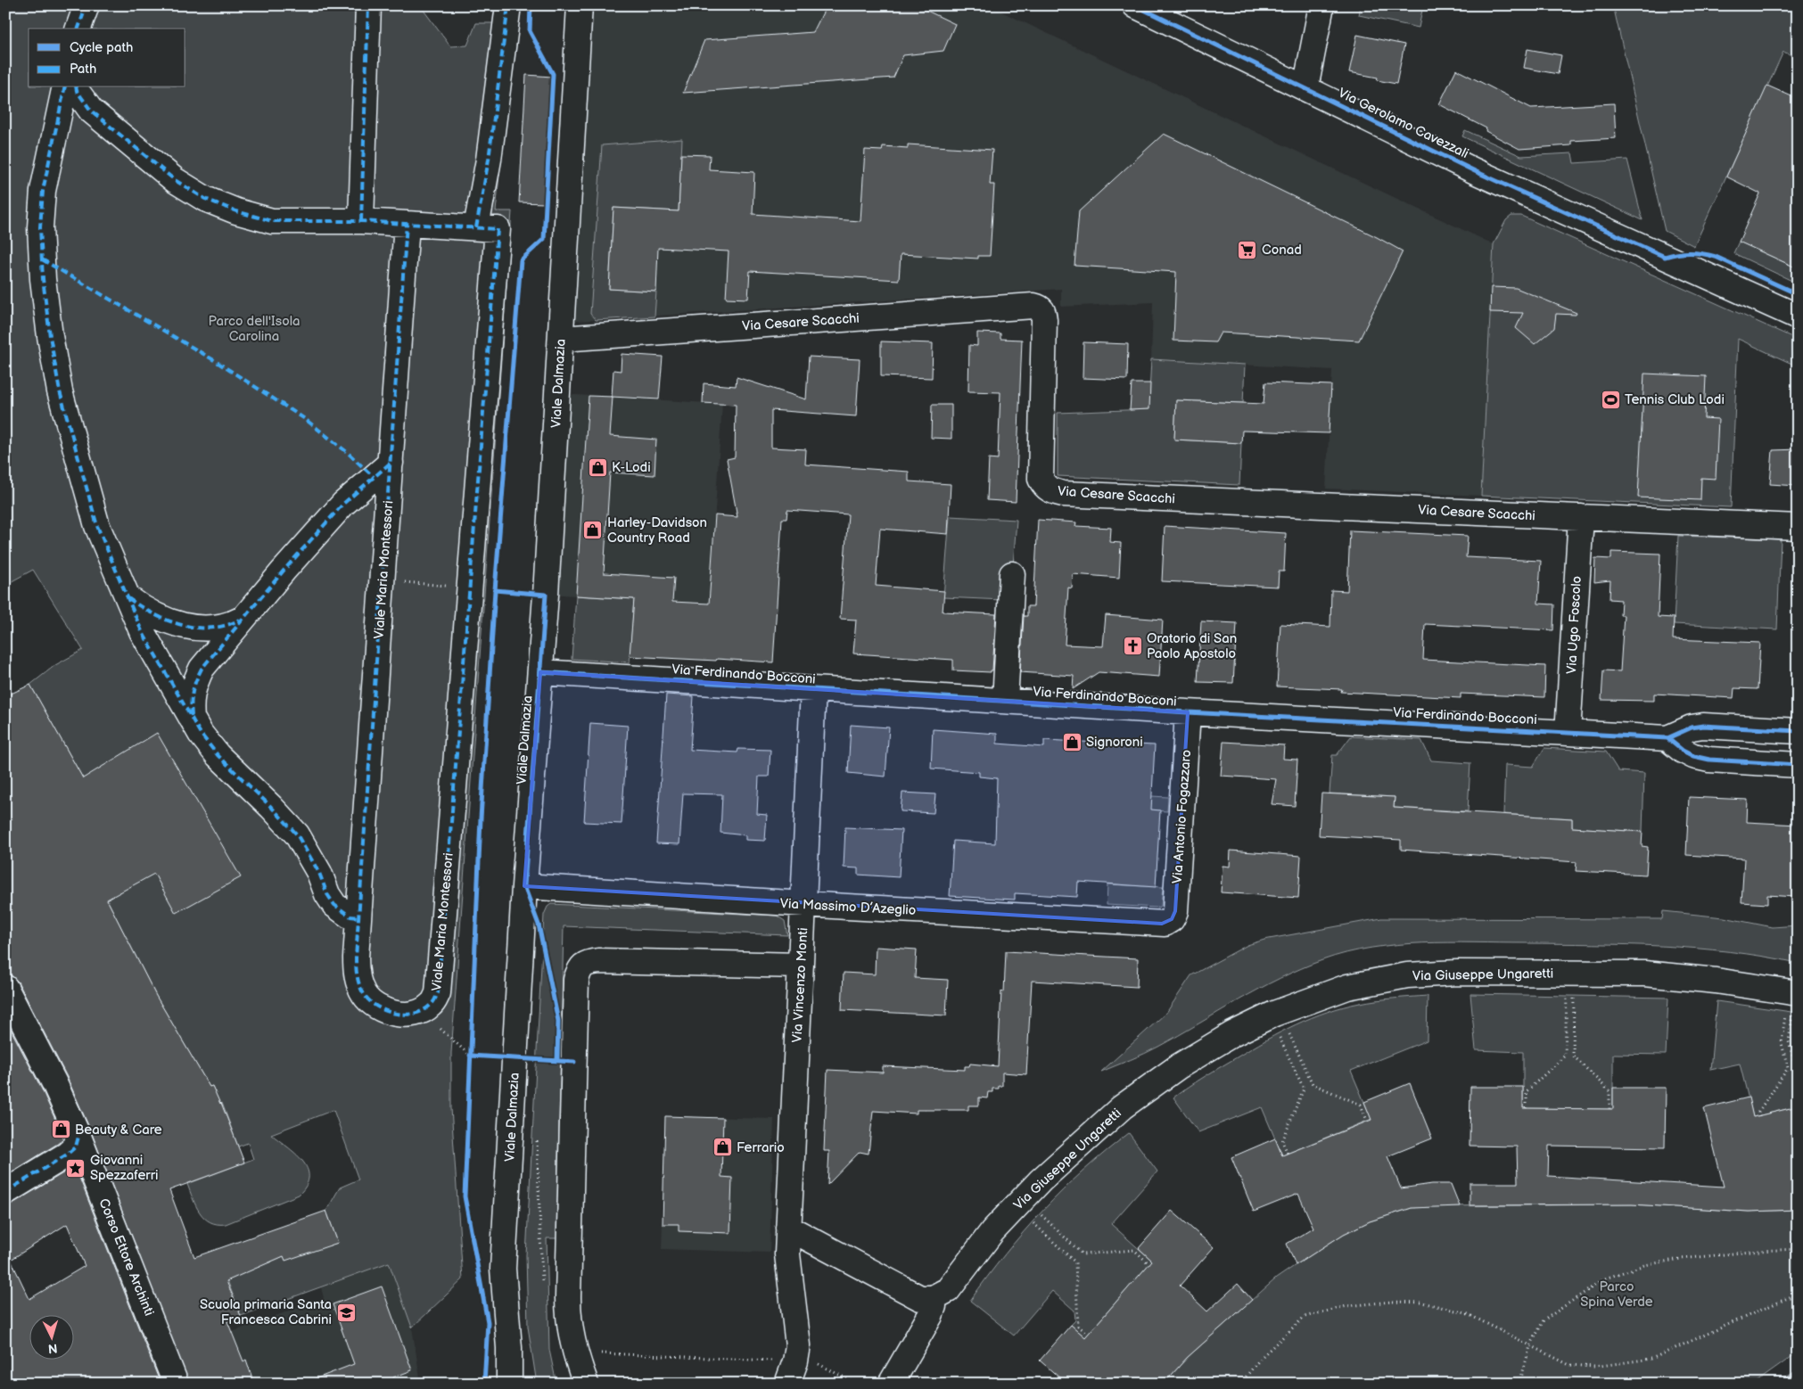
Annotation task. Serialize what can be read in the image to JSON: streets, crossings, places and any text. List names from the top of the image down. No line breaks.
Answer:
{"streets":{"street":["Via Gerolamo Cavezzali","Via Cesare Scacchi","Viale Dalmazia","Viale Maria Montessori","Via Ugo Foscolo","Via Ferdinando Bocconi","Via Antonio Fogazzaro","Via Massimo D’Azeglio","Via Giuseppe Ungaretti","Via Vincenzo Monti","Corso Ettore Archinti"]},"crossings":[["Via Cesare Scacchi","Viale Dalmazia"],["Via Cesare Scacchi","Via Ugo Foscolo"],["Viale Dalmazia","Via Ferdinando Bocconi"],["Viale Dalmazia","Via Massimo D’Azeglio"],["Via Ugo Foscolo","Via Ferdinando Bocconi"],["Via Ferdinando Bocconi","Via Antonio Fogazzaro"],["Via Ferdinando Bocconi","Via Vincenzo Monti"],["Via Antonio Fogazzaro","Via Massimo D’Azeglio"],["Via Massimo D’Azeglio","Via Vincenzo Monti"]],"parks":["Parco dell'Isola Carolina","Parco Spina Verde"],"places":{"supermarket":["Conad"],"sports":["Tennis Club Lodi"],"shop":["K-Lodi","Harley-Davidson Country Road","Signoroni","Beauty & Care","Ferrario"],"church":["Oratorio di San Paolo Apostolo"],"place":["Giovanni Spezzaferri"],"school or university":["Scuola primaria Santa Francesca Cabrini"]},"legend":["Cycle path","Path"],"north":"bottom"}
